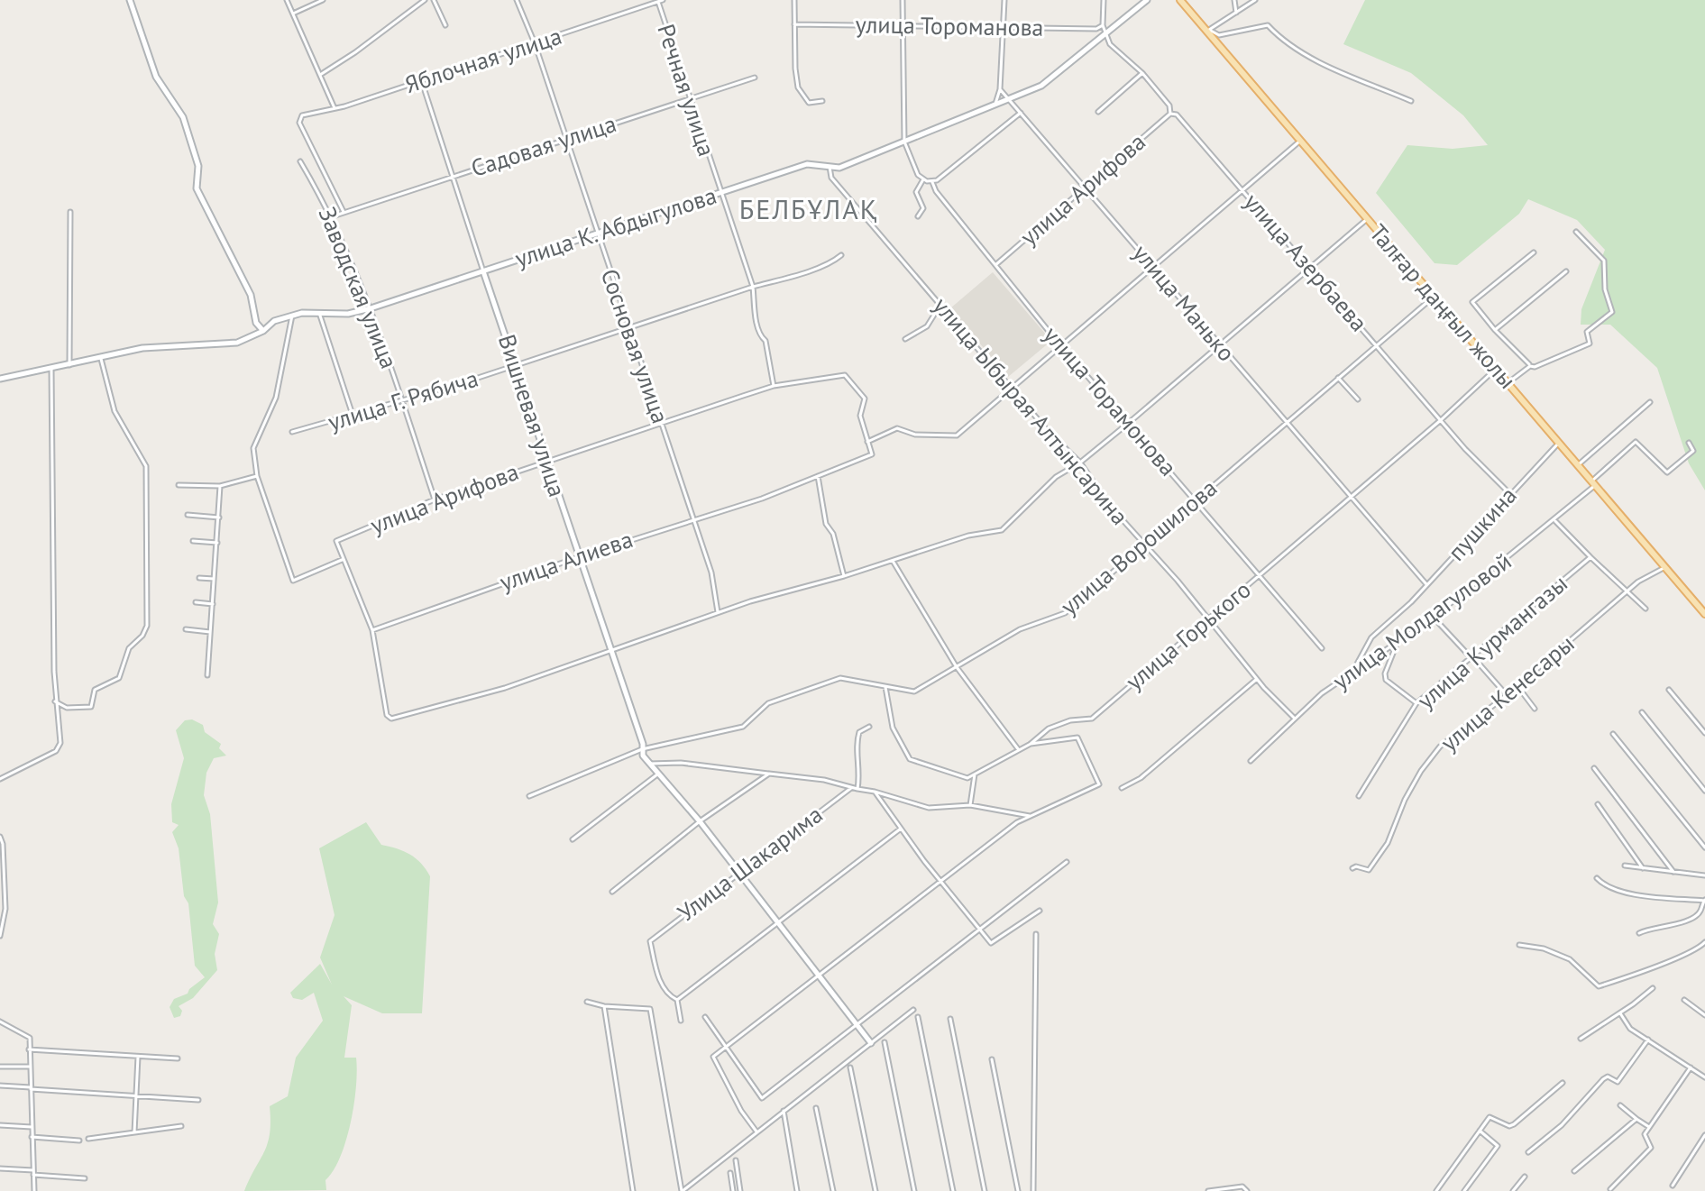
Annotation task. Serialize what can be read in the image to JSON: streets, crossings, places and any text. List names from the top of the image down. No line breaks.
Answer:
{"streets":{"main road":["Талғар даңғыл жолы"],"street":["улица Тороманова","Яблочная улица","Речная улица","Садовая улица","улица Арифова","улица К. Абдыгулова","улица Азербаева","Заводская улица","улица Манько","Сосновая улица","улица Г. Рябича","улица Торамонова","улица Ыбырая Алтынсарина","Вишневая улица","пушкина","улица Ворошилова","улица Алиева","улица Молдагуловой","улица Горького","улица Курмангазы","улица Кенесары","Улица Шакарима"]},"crossings":[["Яблочная улица","Речная улица"],["Яблочная улица","Заводская улица"],["Яблочная улица","Сосновая улица"],["Яблочная улица","Вишневая улица"],["Речная улица","Садовая улица"],["Речная улица","улица Арифова"],["Речная улица","улица К. Абдыгулова"],["Речная улица","улица Г. Рябича"],["Садовая улица","Заводская улица"],["Садовая улица","Сосновая улица"],["Садовая улица","Вишневая улица"],["улица Арифова","улица Азербаева"],["улица Арифова","Заводская улица"],["улица Арифова","улица Манько"],["улица Арифова","Сосновая улица"],["улица Арифова","улица Торамонова"],["улица Арифова","Вишневая улица"],["улица Арифова","улица Алиева"],["улица К. Абдыгулова","улица Азербаева"],["улица К. Абдыгулова","Заводская улица"],["улица К. Абдыгулова","улица Манько"],["улица К. Абдыгулова","Сосновая улица"],["улица К. Абдыгулова","улица Ыбырая Алтынсарина"],["улица К. Абдыгулова","Вишневая улица"],["улица Азербаева","пушкина"],["улица Азербаева","улица Ворошилова"],["улица Азербаева","улица Горького"],["Заводская улица","улица Г. Рябича"],["улица Манько","пушкина"],["улица Манько","улица Ворошилова"],["улица Манько","улица Горького"],["Талғар даңғыл жолы","пушкина"],["Талғар даңғыл жолы","улица Ворошилова"],["Талғар даңғыл жолы","улица Молдагуловой"],["Талғар даңғыл жолы","улица Горького"],["Талғар даңғыл жолы","улица Кенесары"],["Сосновая улица","улица Г. Рябича"],["Сосновая улица","улица Алиева"],["улица Г. Рябича","Вишневая улица"],["улица Торамонова","улица Ворошилова"],["улица Торамонова","улица Горького"],["улица Ыбырая Алтынсарина","улица Ворошилова"],["улица Ыбырая Алтынсарина","улица Молдагуловой"],["улица Ыбырая Алтынсарина","улица Горького"],["Вишневая улица","улица Ворошилова"],["Вишневая улица","улица Алиева"],["Вишневая улица","Улица Шакарима"],["пушкина","улица Молдагуловой"],["улица Курмангазы","улица Кенесары"]],"districts":["БЕЛБҰЛАҚ"]}
